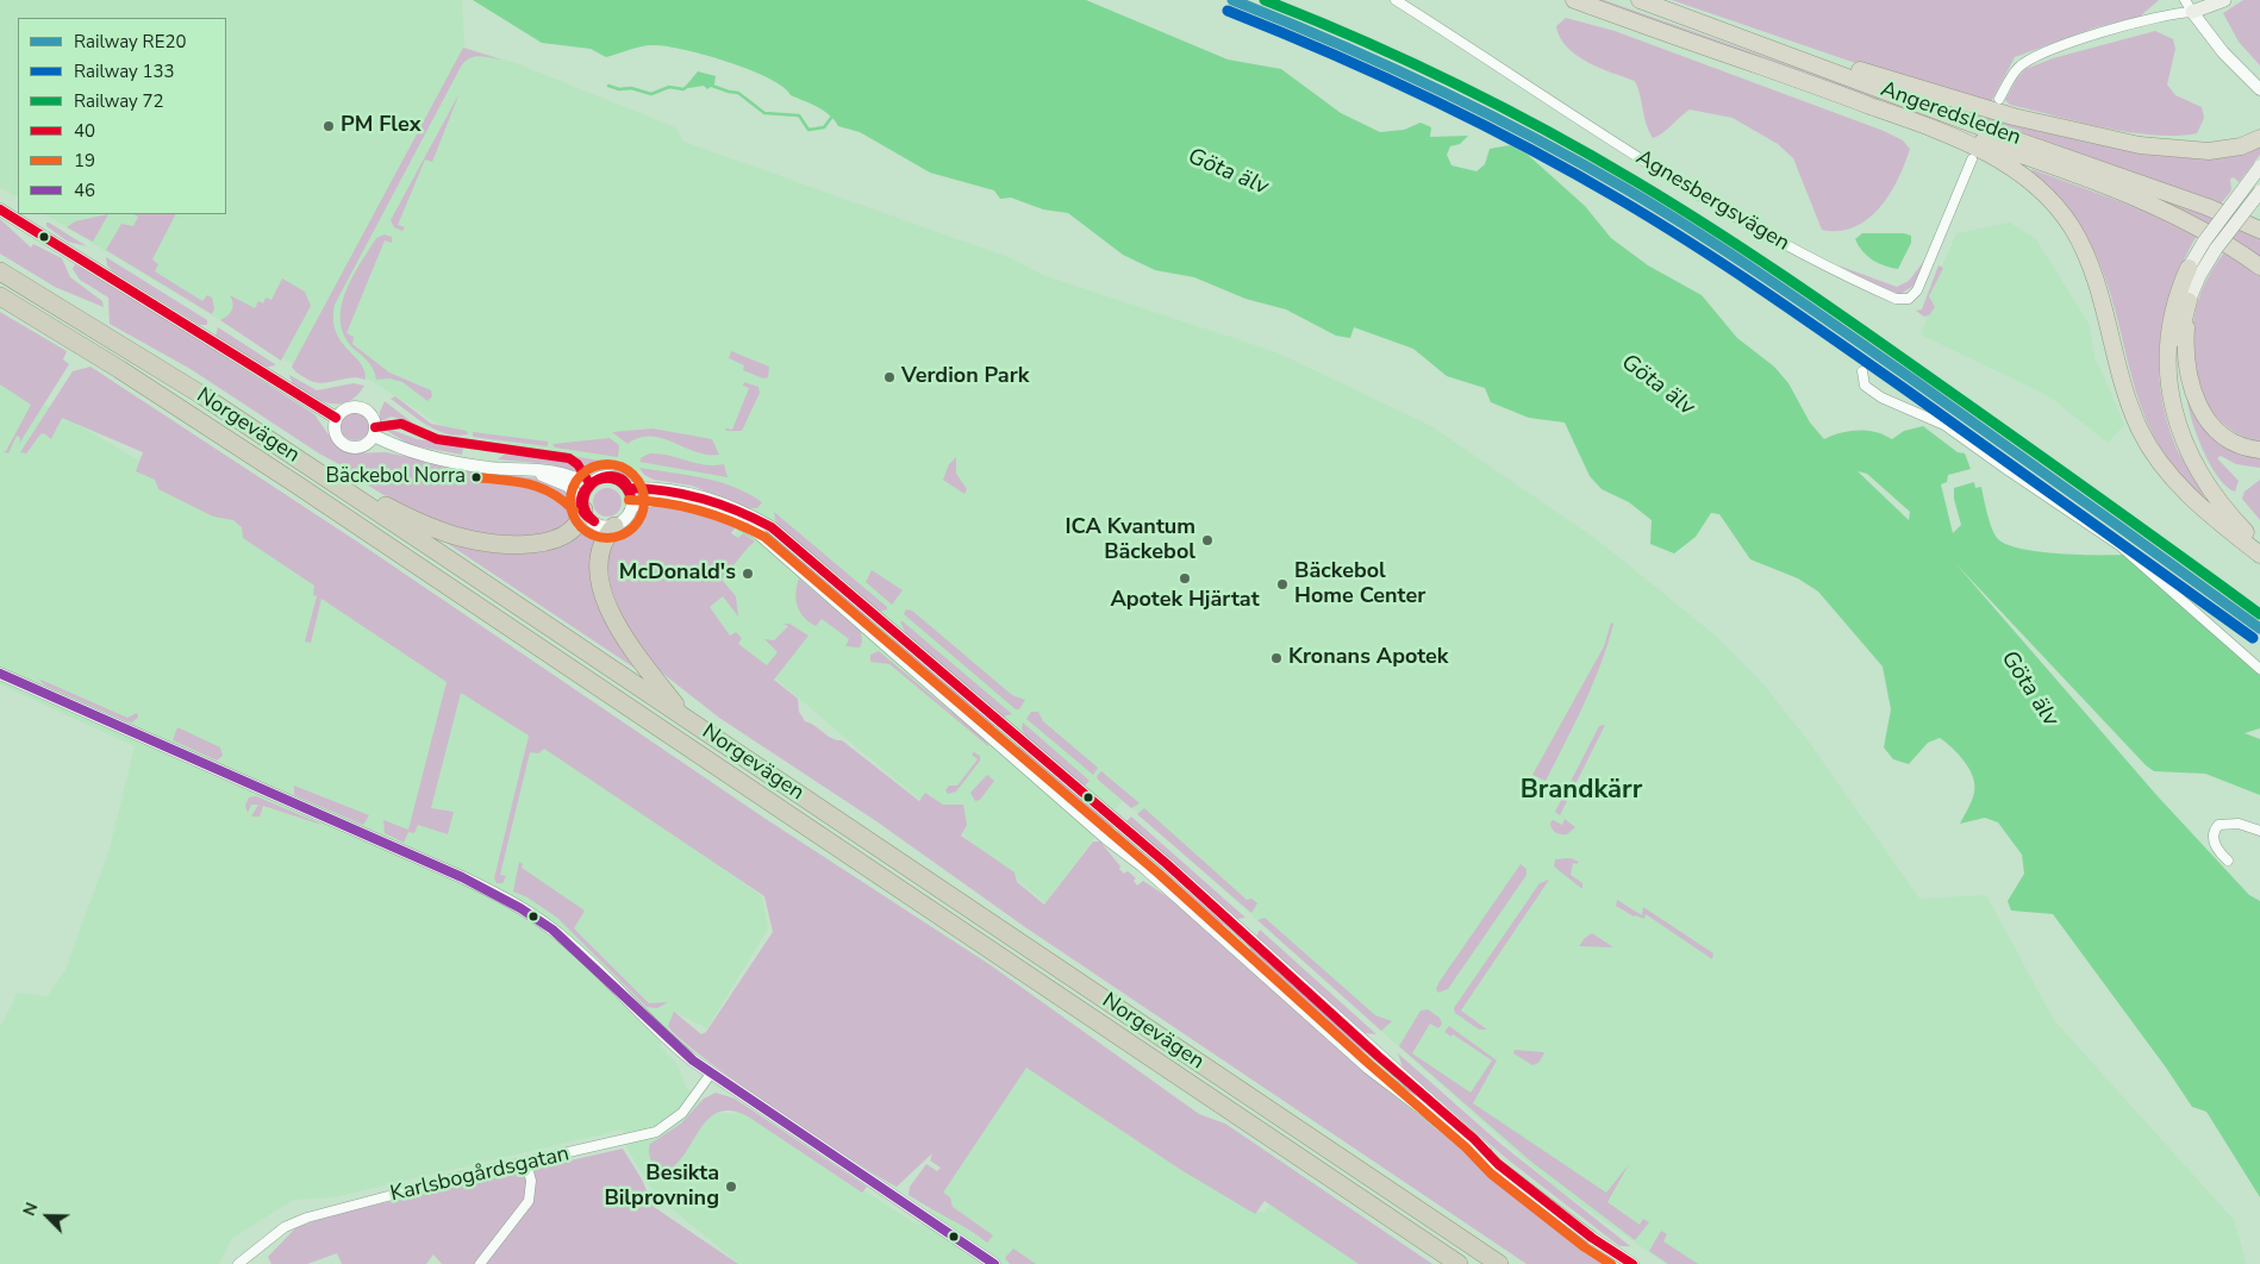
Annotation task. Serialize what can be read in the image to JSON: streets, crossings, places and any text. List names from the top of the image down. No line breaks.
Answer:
{"streets":{"highway":["Angeredsleden","Norgevägen"],"street":["Agnesbergsvägen","Karlsbogårdsgatan"]},"districts":["Brandkärr"],"water":["Göta älv"],"places":["PM Flex","Verdion Park","Bäckebol Norra","ICA Kvantum Bäckebol","McDonald's","Apotek Hjärtat","Bäckebol Home Center","Kronans Apotek","Besikta Bilprovning"],"lines":["rail line RE20","rail line 72","rail line 133","transit line 40","transit line 19","transit line 46"],"legend":["Railway RE20","Railway 133","Railway 72","40","19","46"],"north":"top left"}
